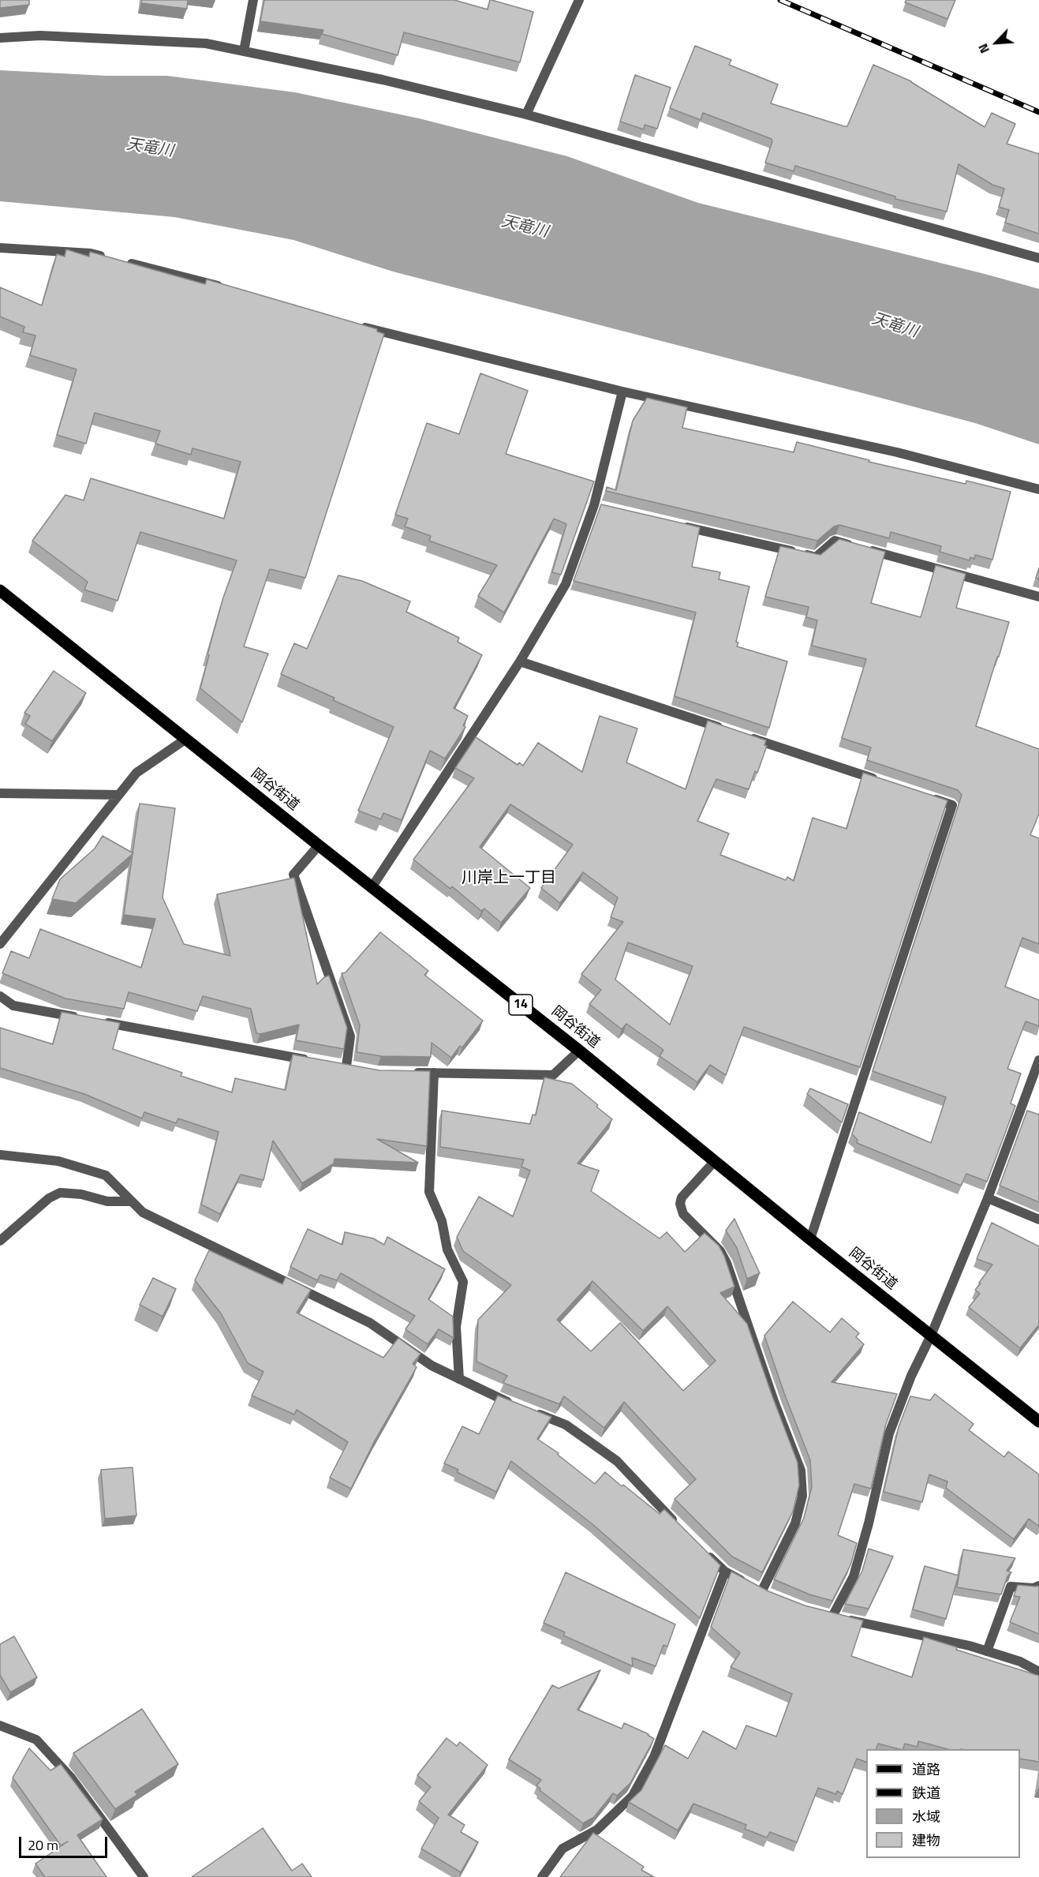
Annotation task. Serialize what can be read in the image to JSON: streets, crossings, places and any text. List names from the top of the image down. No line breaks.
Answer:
{"streets":{"main road":["岡谷街道","14"]},"districts":["川岸上一丁目"],"water":["天竜川"],"legend":["道路","鉄道","水域","建物"],"scale_bar":"20 m","north":"bottom left"}
